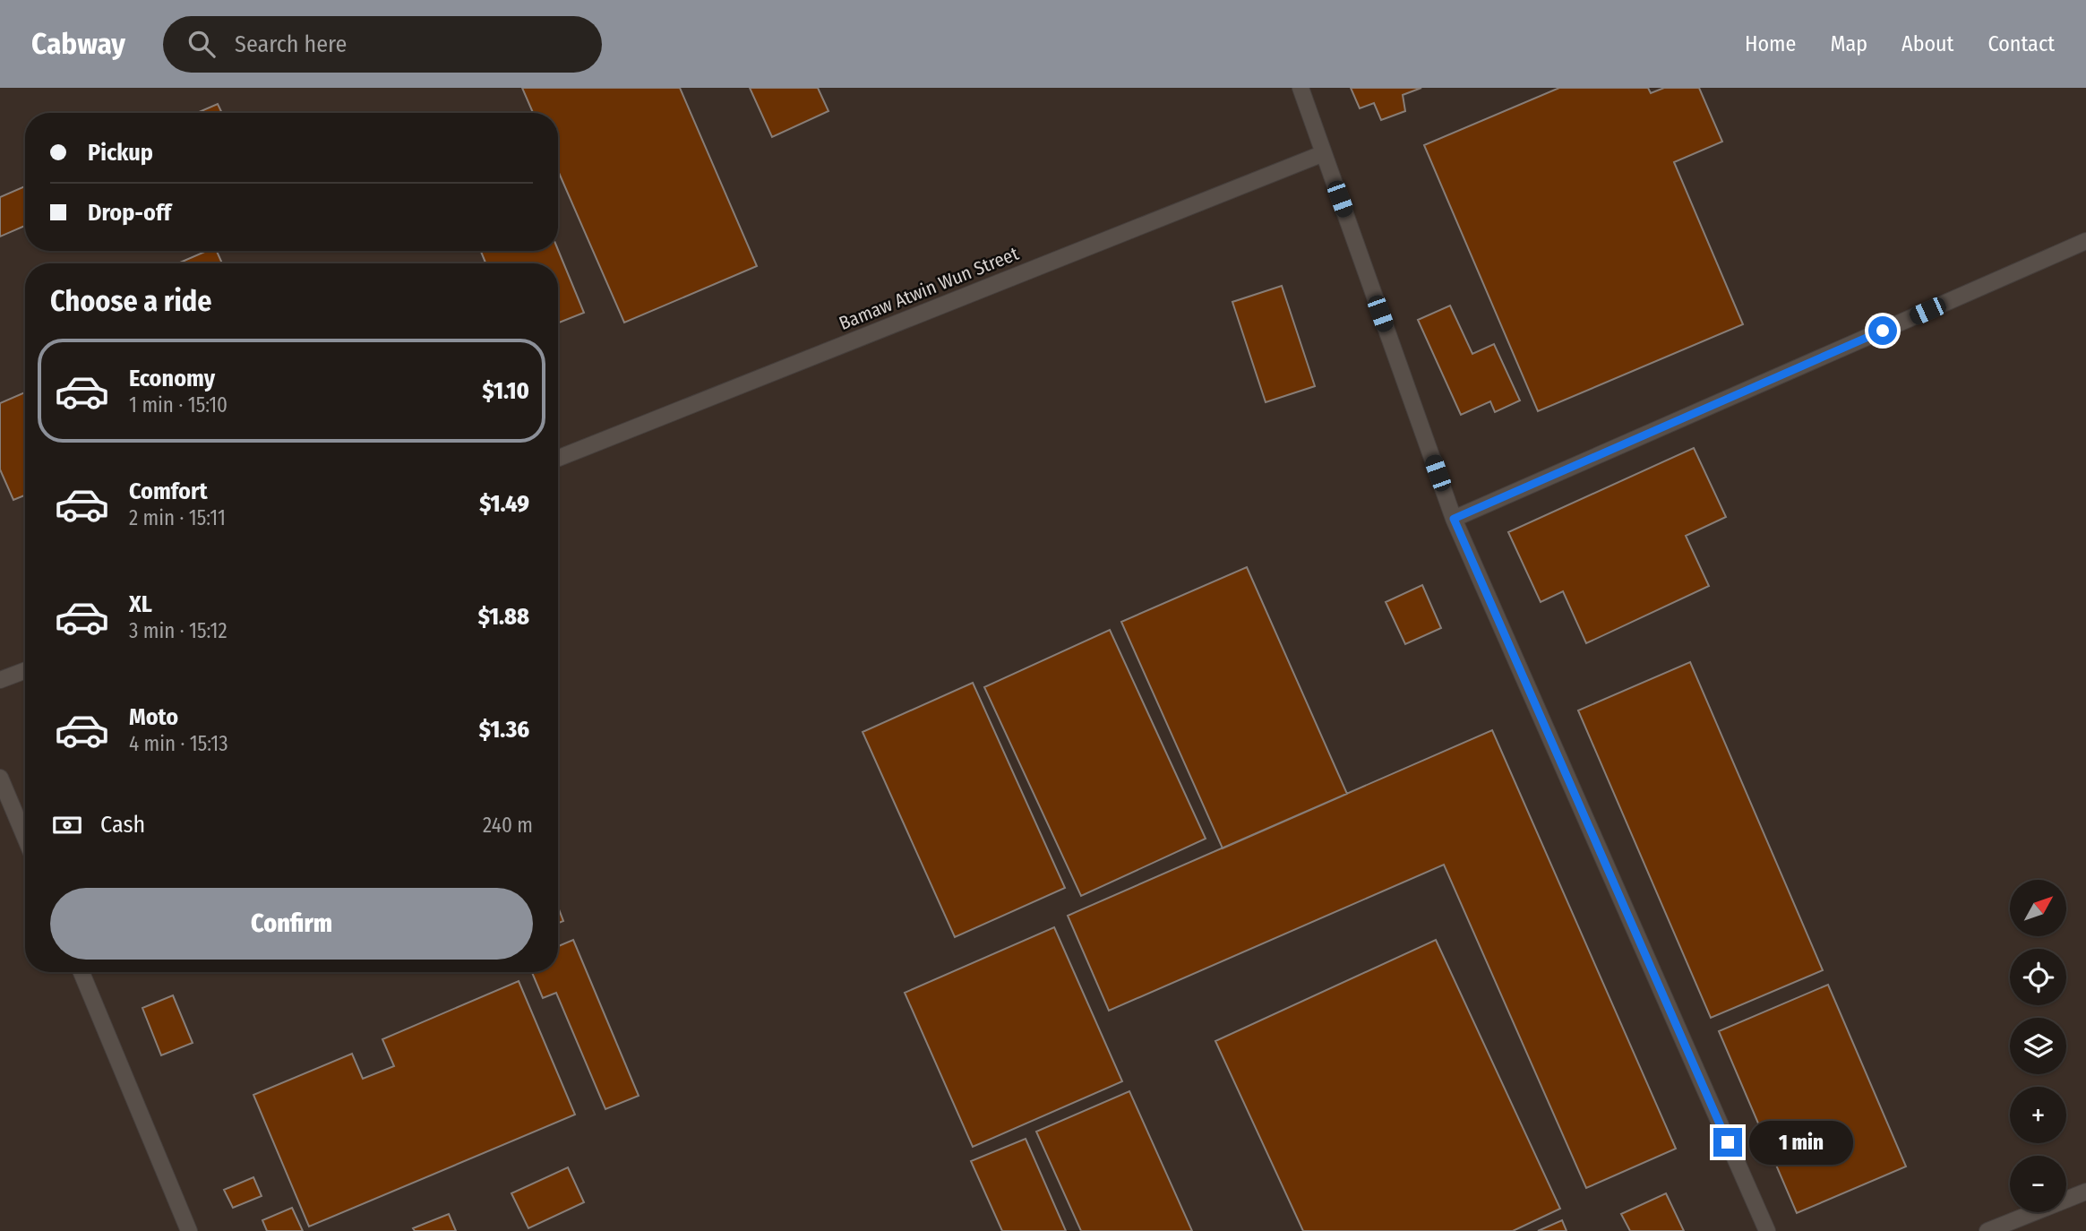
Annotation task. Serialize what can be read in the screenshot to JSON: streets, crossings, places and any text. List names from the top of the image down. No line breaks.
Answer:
{"streets":{"street":["Bamaw Atwin Wun Street"]},"north":"top right","page":{"header":"Cabway","search":"Search here","nav":["Home","Map","About","Contact"],"banner":["Pickup","Drop-off"],"heading":"Choose a ride","list":[{"name":"Economy","note":"1 min · 15:10","value":"$1.10"},{"name":"Comfort","note":"2 min · 15:11","value":"$1.49"},{"name":"XL","note":"3 min · 15:12","value":"$1.88"},{"name":"Moto","note":"4 min · 15:13","value":"$1.36"}],"pay":["Cash","240 m"],"buttons":"Confirm","map_buttons":["+","−"],"bubble":"1 min"}}
